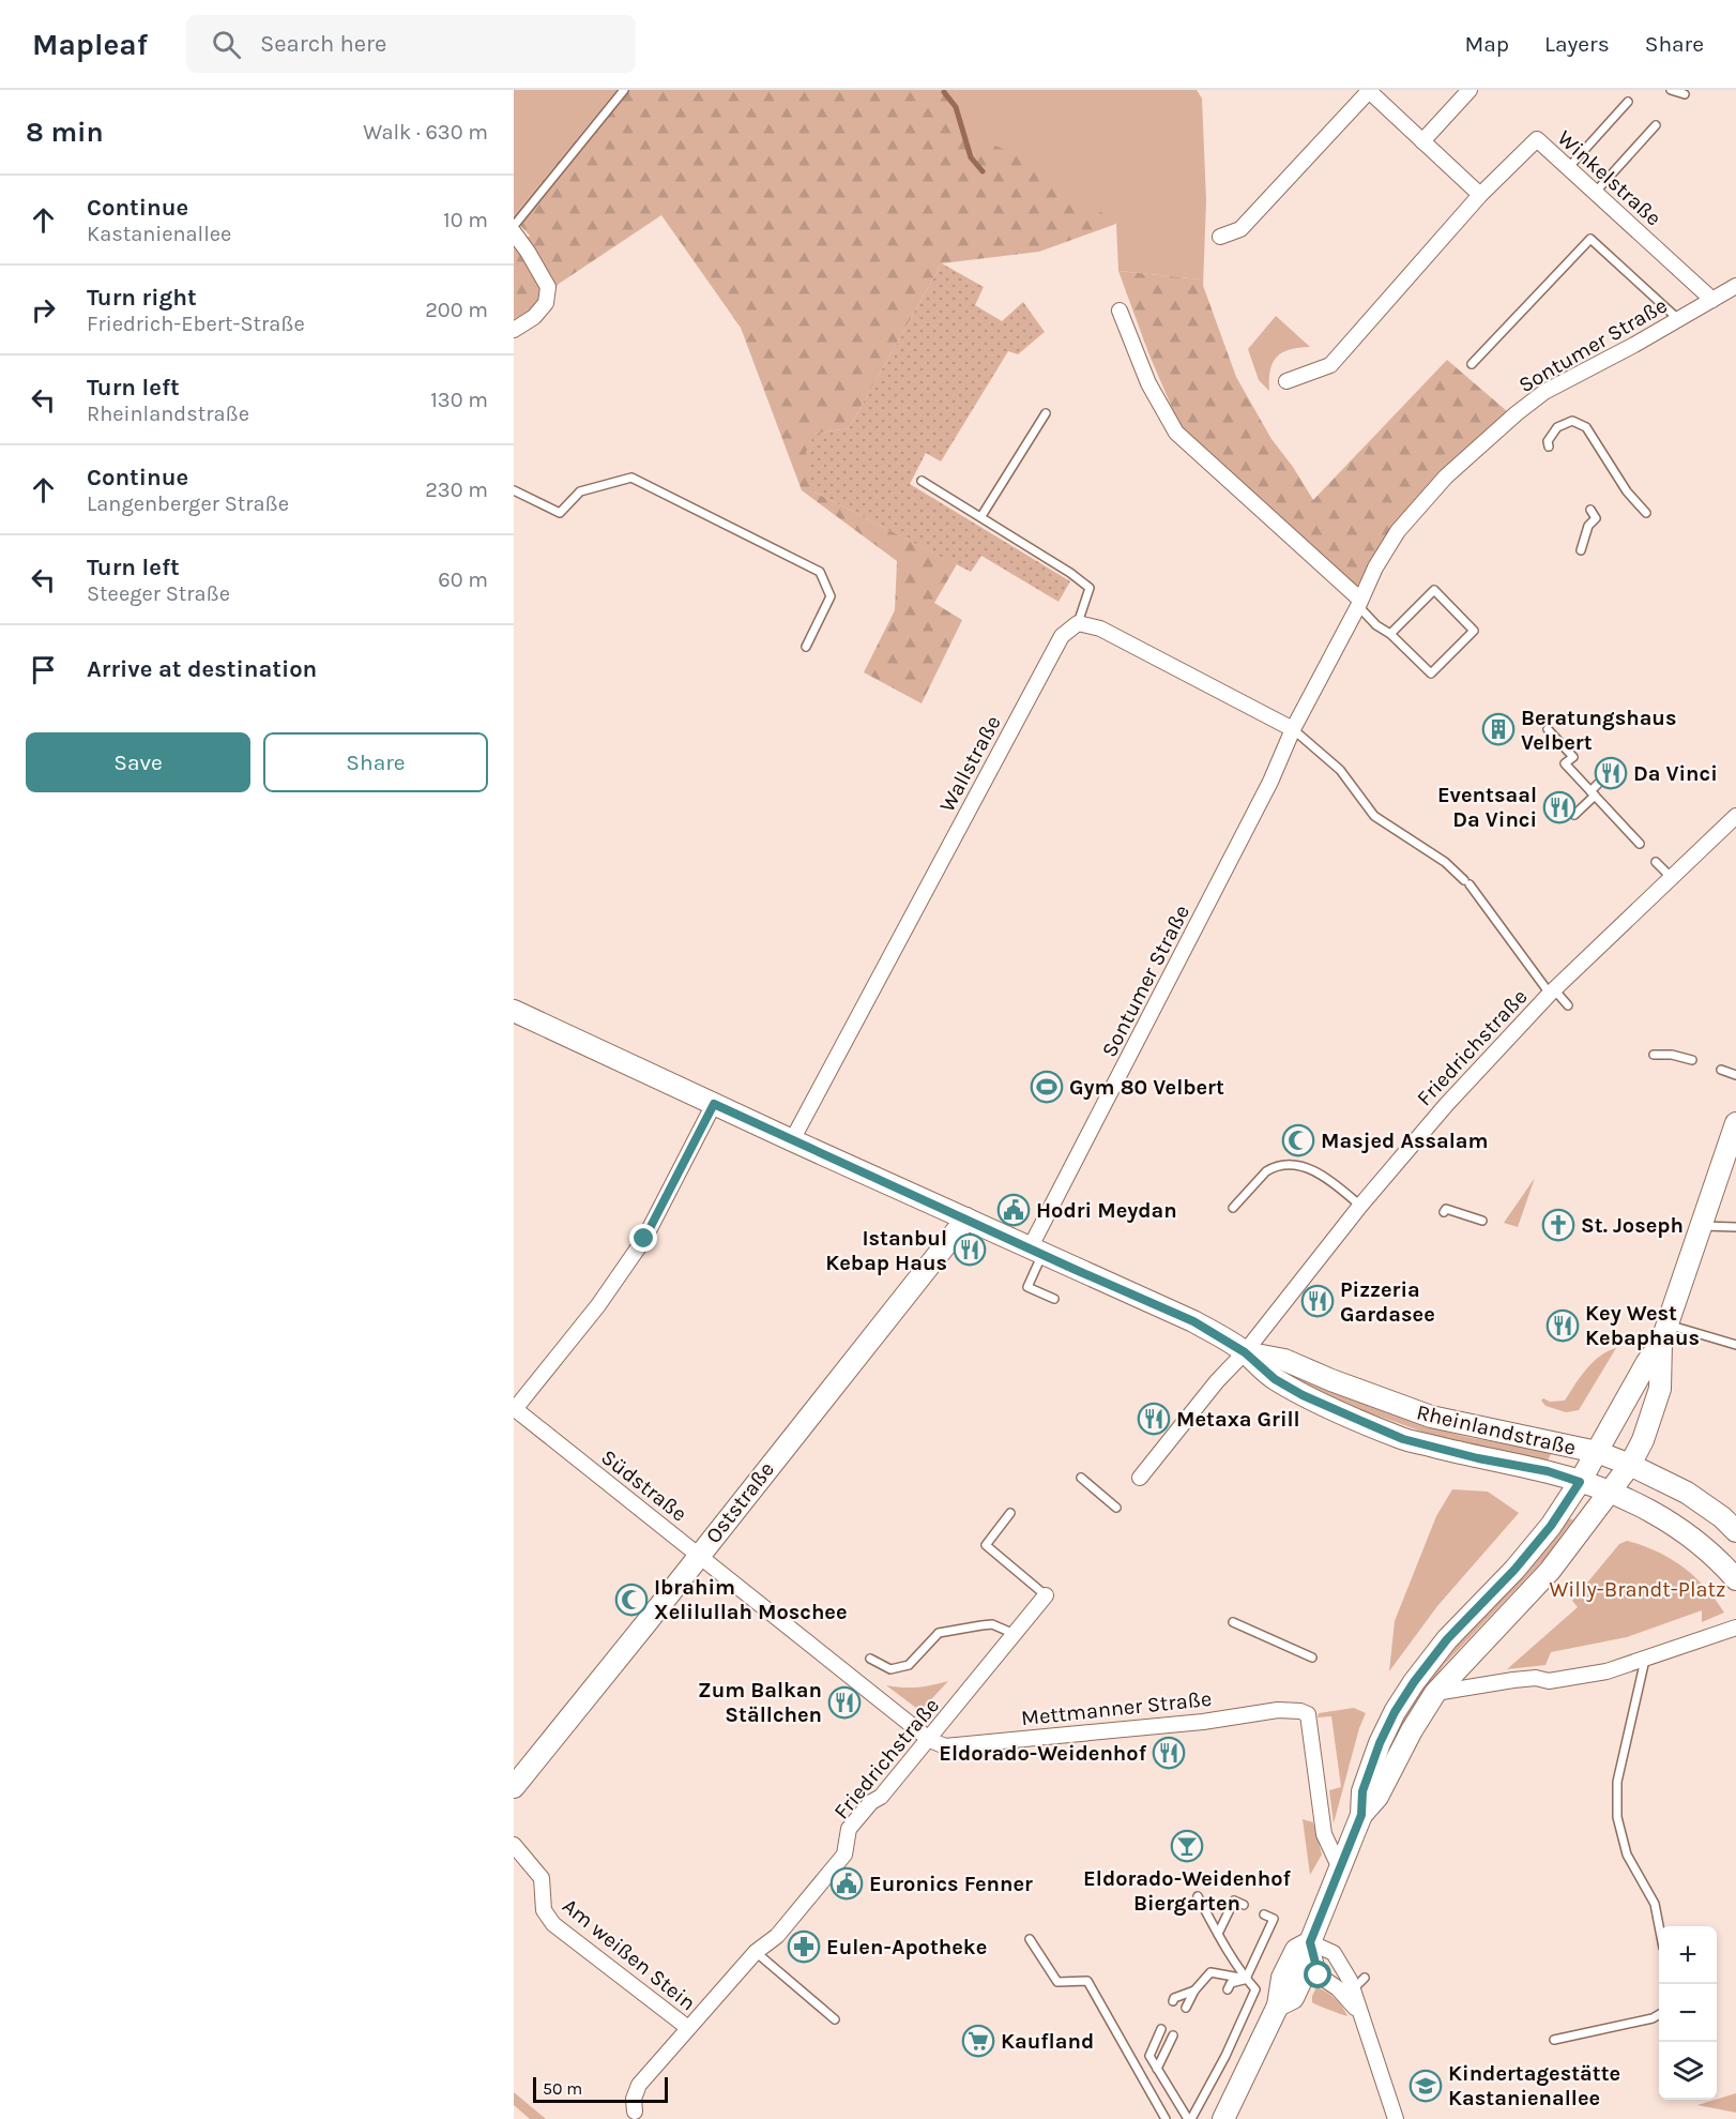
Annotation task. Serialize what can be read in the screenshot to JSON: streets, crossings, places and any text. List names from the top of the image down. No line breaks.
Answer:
{"streets":{"main road":["Rheinlandstraße","Oststraße"],"street":["Winkelstraße","Sontumer Straße","Wallstraße","Friedrichstraße","Südstraße","Mettmanner Straße","Am weißen Stein"]},"crossings":[["Winkelstraße","Sontumer Straße"],["Friedrichstraße","Rheinlandstraße"],["Friedrichstraße","Südstraße"],["Friedrichstraße","Mettmanner Straße"],["Friedrichstraße","Am weißen Stein"],["Südstraße","Oststraße"],["Südstraße","Mettmanner Straße"]],"parks":["Willy-Brandt-Platz"],"places":{"building":["Beratungshaus Velbert"],"restaurant":["Da Vinci","Eventsaal Da Vinci","Istanbul Kebap Haus","Pizzeria Gardasee","Key West Kebaphaus","Metaxa Grill","Zum Balkan Ställchen","Eldorado-Weidenhof"],"sports":["Gym 80 Velbert"],"mosque":["Masjed Assalam","Ibrahim Xelilullah Moschee"],"public building":["Hodri Meydan","Euronics Fenner"],"church":["St. Joseph"],"bar":["Eldorado-Weidenhof Biergarten"],"pharmacy":["Eulen-Apotheke"],"supermarket":["Kaufland"],"school or university":["Kindertagestätte Kastanienallee"]},"scale_bar":"50 m","page":{"header":"Mapleaf","search":"Search here","nav":["Map","Layers","Share"],"heading":["8 min","Walk · 630 m"],"list":[["Continue","Kastanienallee","10 m"],["Turn right","Friedrich-Ebert-Straße","200 m"],["Turn left","Rheinlandstraße","130 m"],["Continue","Langenberger Straße","230 m"],["Turn left","Steeger Straße","60 m"],"Arrive at destination"],"buttons":["Save","Share"],"map_buttons":["+","−"],"scale":"50 m"}}
